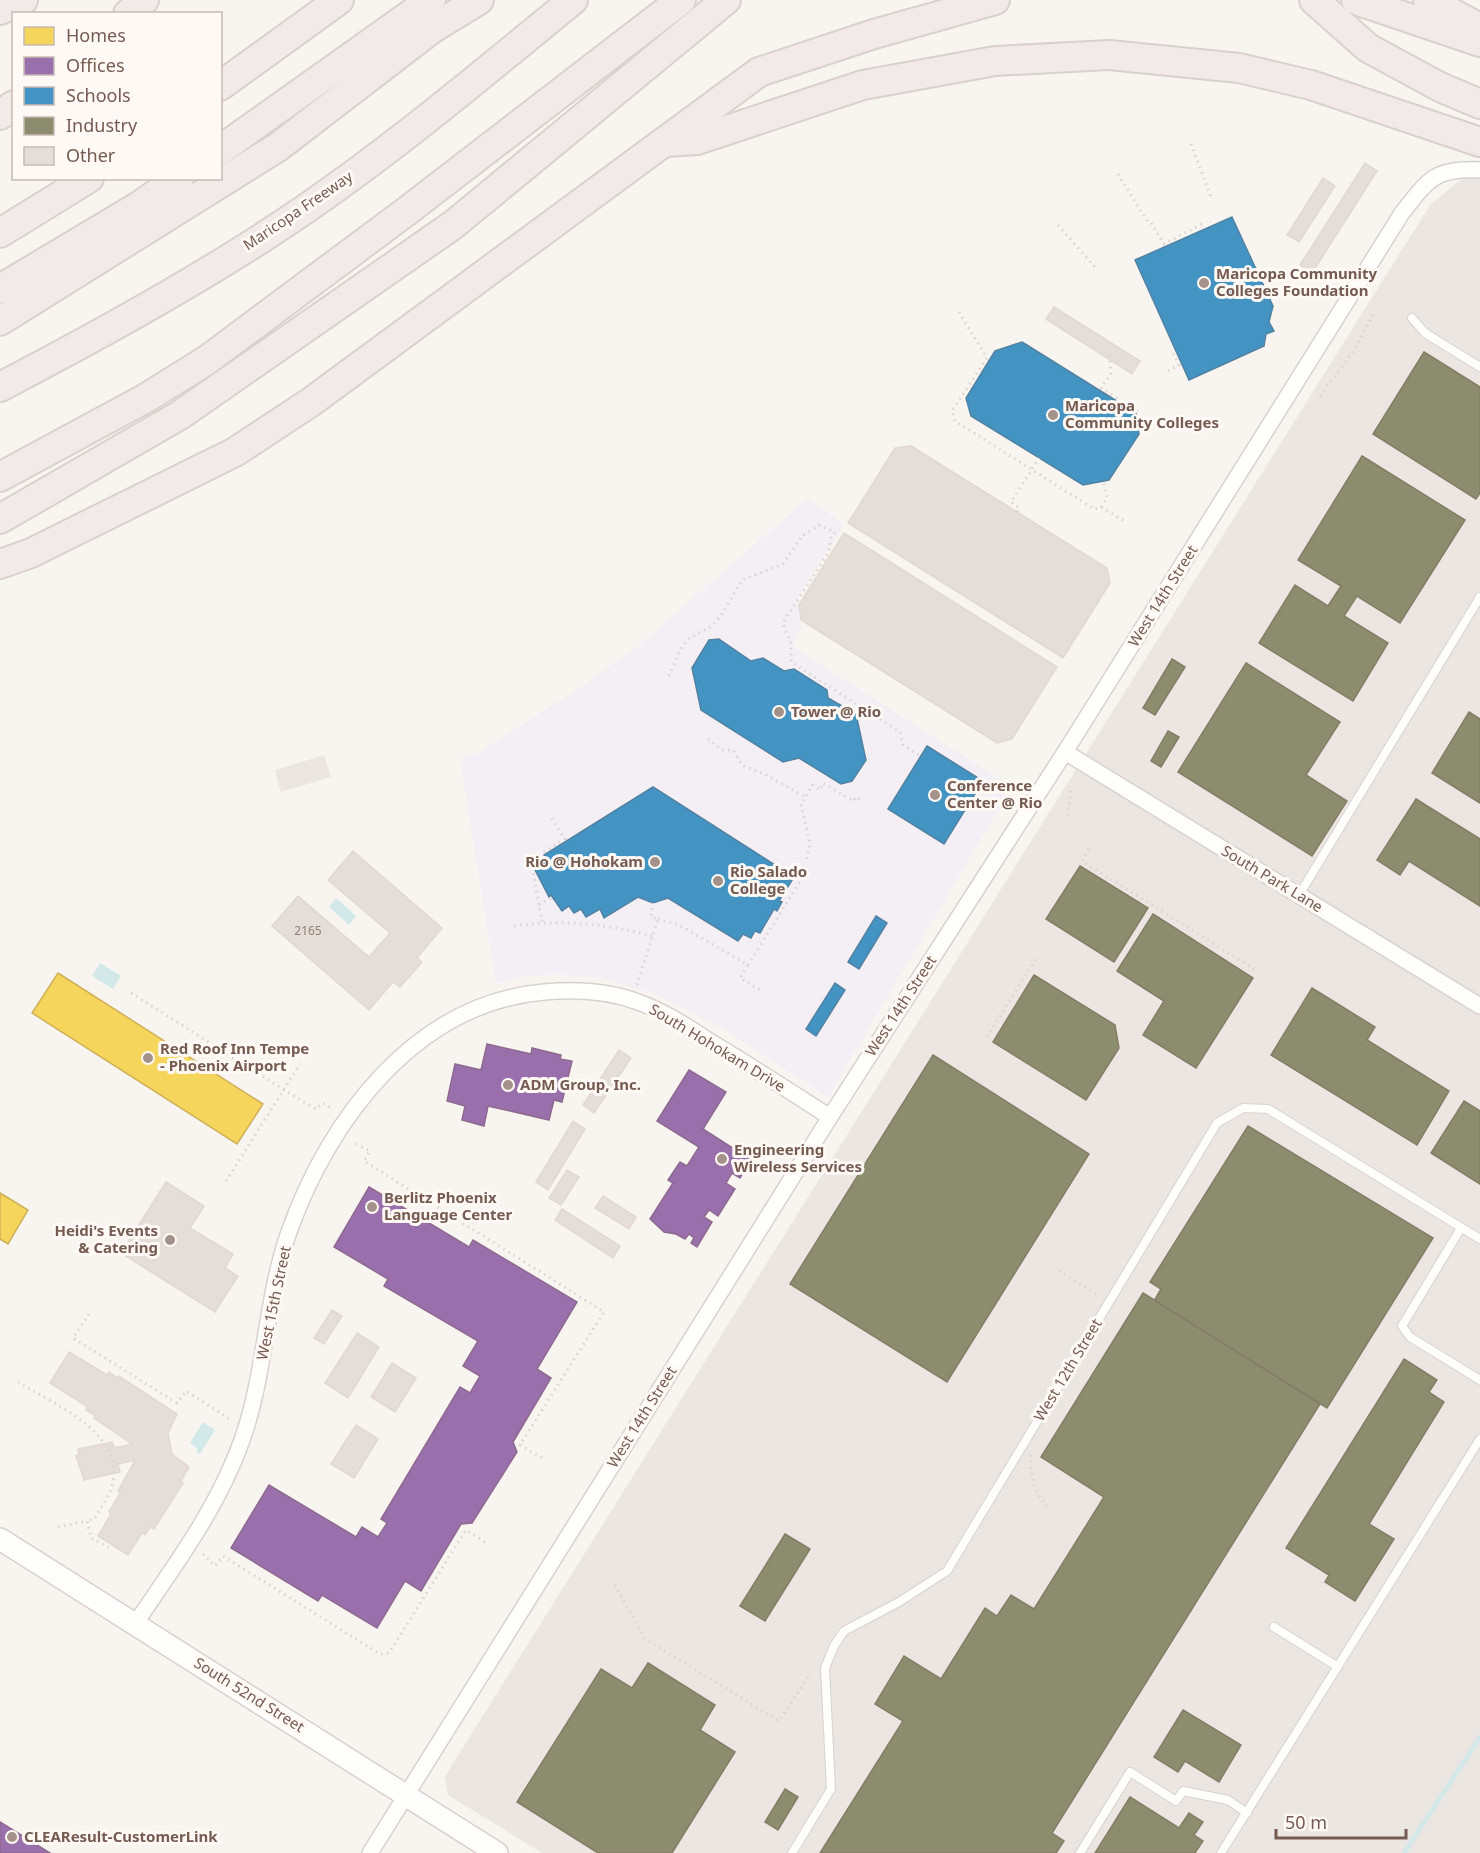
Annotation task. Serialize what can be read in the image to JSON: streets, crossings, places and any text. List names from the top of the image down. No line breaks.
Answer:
{"streets":{"highway":["Maricopa Freeway"],"main road":["South 52nd Street"],"street":["West 14th Street","South Park Lane","South Hohokam Drive","West 15th Street"],"lane":["West 12th Street"]},"crossings":[["West 14th Street","South Park Lane"],["West 14th Street","South Hohokam Drive"],["West 14th Street","South 52nd Street"],["South Hohokam Drive","West 15th Street"],["West 15th Street","South 52nd Street"]],"places":["Maricopa Community Colleges Foundation","Maricopa Community Colleges","Tower @ Rio","Conference Center @ Rio","Rio @ Hohokam","Rio Salado College","Red Roof Inn Tempe - Phoenix Airport","ADM Group, Inc.","Engineering Wireless Services","Berlitz Phoenix Language Center","Heidi's Events & Catering","CLEAResult-CustomerLink"],"house_numbers":["2165"],"legend":["Homes","Offices","Schools","Industry","Other"],"scale_bar":"50 m"}
